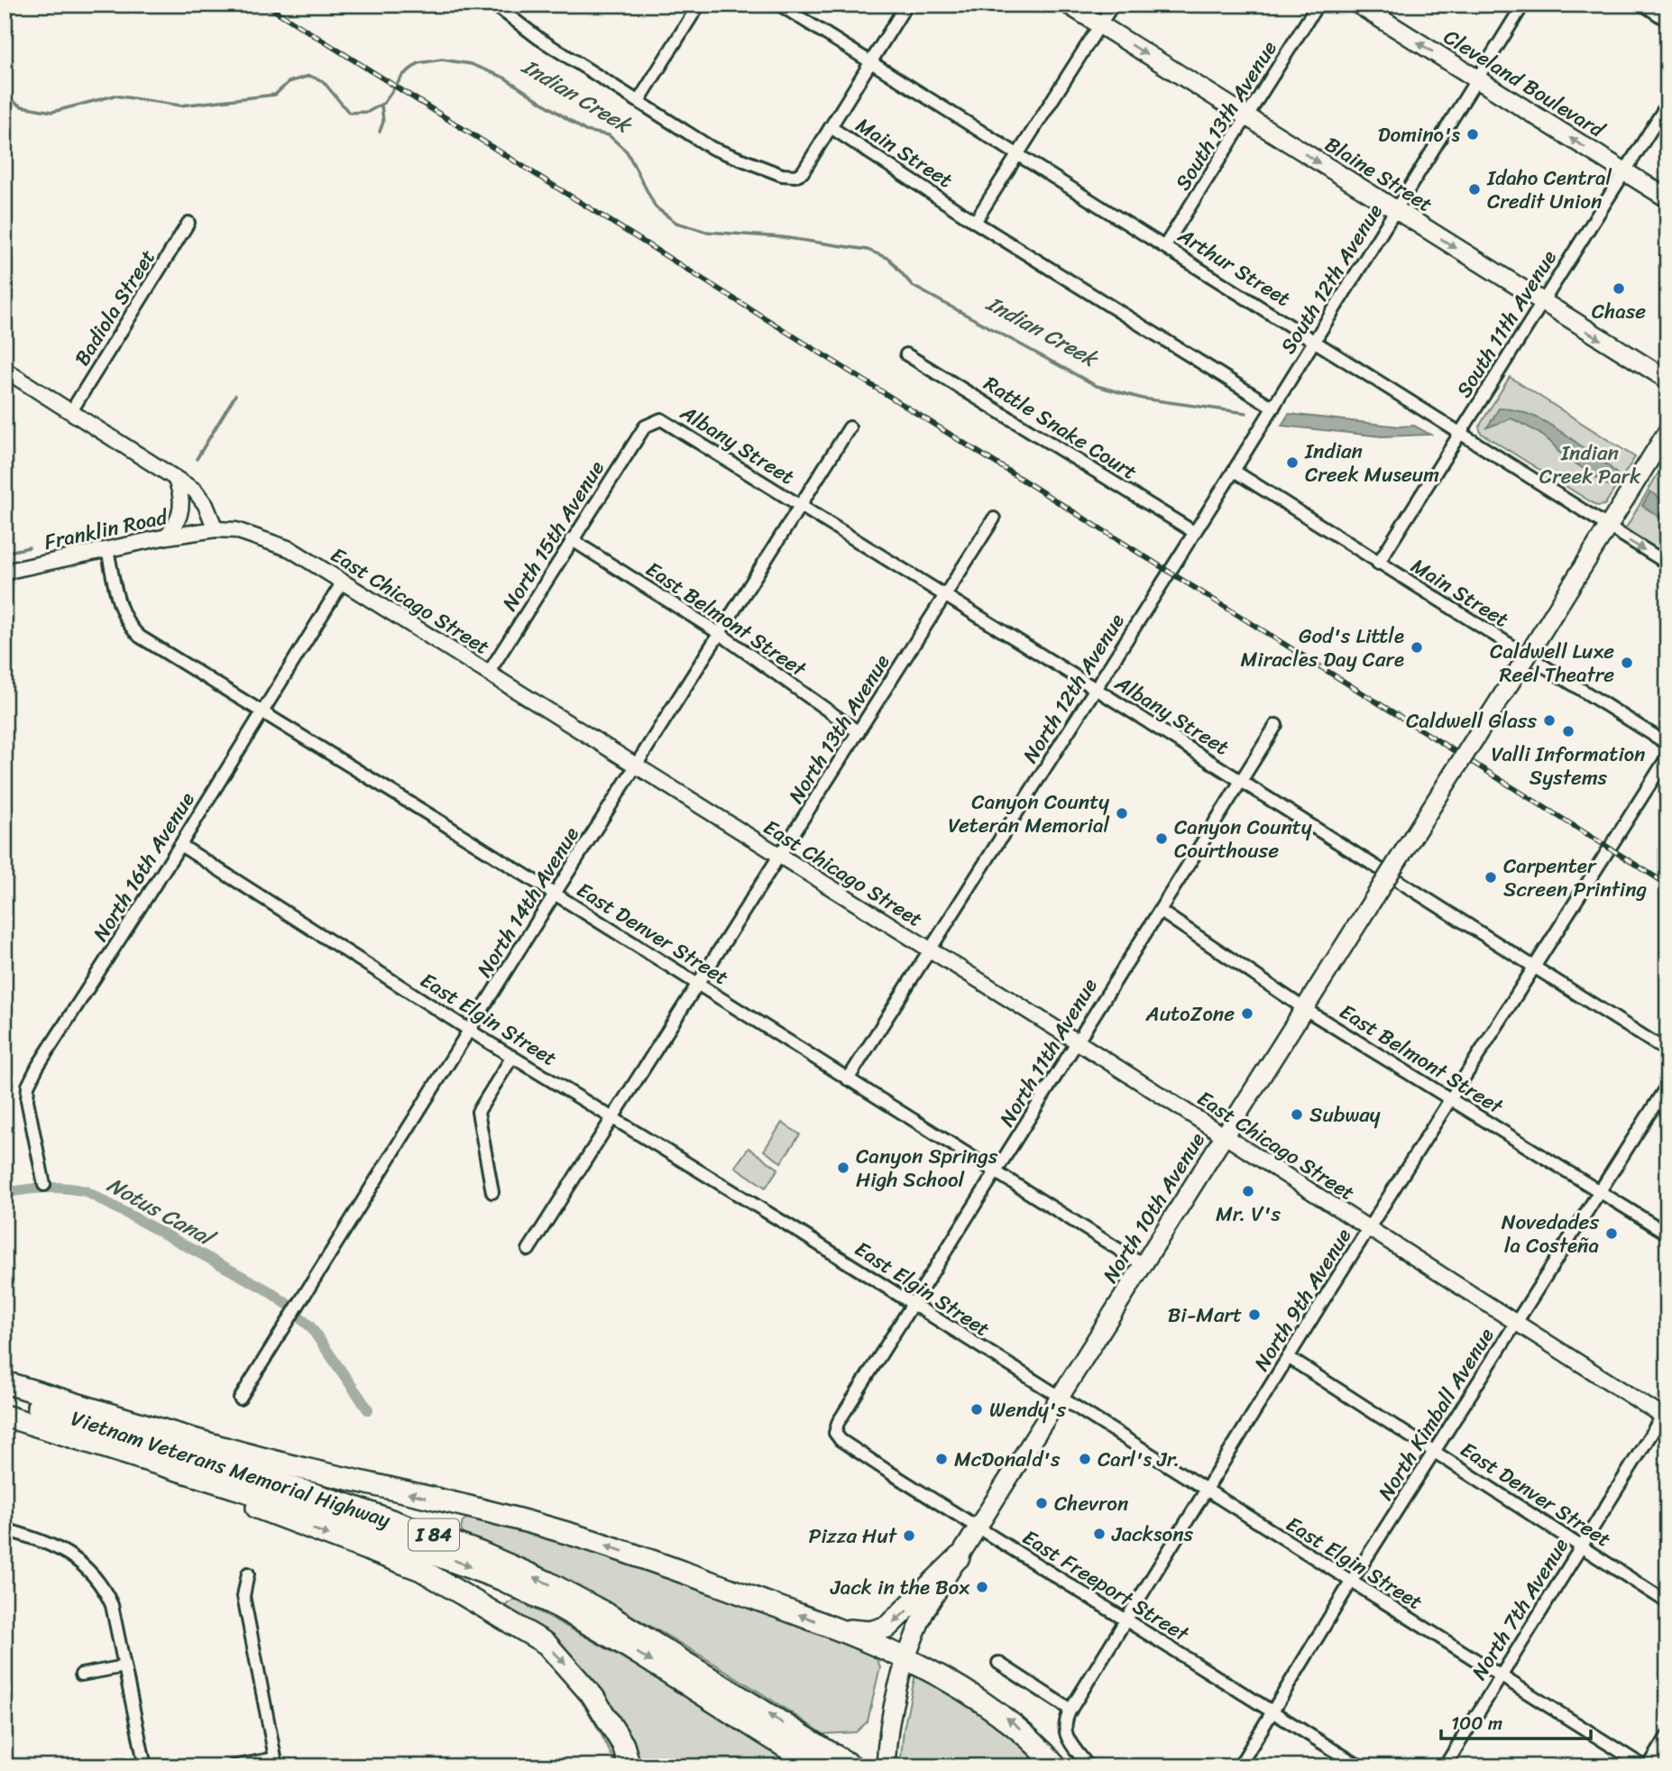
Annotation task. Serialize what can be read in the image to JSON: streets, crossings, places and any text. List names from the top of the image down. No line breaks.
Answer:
{"streets":{"highway":["Vietnam Veterans Memorial Highway","I 84"],"main road":["Cleveland Boulevard","Blaine Street","North 10th Avenue"],"street":["South 13th Avenue","Main Street","Arthur Street","South 12th Avenue","Badiola Street","South 11th Avenue","Rattle Snake Court","Albany Street","Franklin Road","North 15th Avenue","East Chicago Street","East Belmont Street","North 12th Avenue","North 13th Avenue","North 16th Avenue","North 14th Avenue","East Denver Street","East Elgin Street","North 11th Avenue","North 9th Avenue","North Kimball Avenue","East Freeport Street","North 7th Avenue"]},"crossings":[["Cleveland Boulevard","South 12th Avenue"],["Cleveland Boulevard","South 11th Avenue"],["South 13th Avenue","Blaine Street"],["South 13th Avenue","Arthur Street"],["Main Street","South 12th Avenue"],["Main Street","South 11th Avenue"],["Blaine Street","South 12th Avenue"],["Blaine Street","South 11th Avenue"],["Arthur Street","South 12th Avenue"],["Arthur Street","South 11th Avenue"],["Arthur Street","North 10th Avenue"],["South 12th Avenue","Rattle Snake Court"],["South 12th Avenue","North 12th Avenue"],["Albany Street","North 15th Avenue"],["Albany Street","North 12th Avenue"],["Albany Street","North 13th Avenue"],["Albany Street","North 14th Avenue"],["Albany Street","North 11th Avenue"],["Albany Street","North 9th Avenue"],["Franklin Road","East Chicago Street"],["Franklin Road","East Denver Street"],["North 15th Avenue","East Chicago Street"],["North 15th Avenue","East Belmont Street"],["East Chicago Street","North 12th Avenue"],["East Chicago Street","North 13th Avenue"],["East Chicago Street","North 16th Avenue"],["East Chicago Street","North 14th Avenue"],["East Chicago Street","North 11th Avenue"],["East Chicago Street","North 10th Avenue"],["East Chicago Street","North 9th Avenue"],["East Chicago Street","North Kimball Avenue"],["East Chicago Street","North 7th Avenue"],["East Belmont Street","North 13th Avenue"],["East Belmont Street","North 14th Avenue"],["East Belmont Street","North 11th Avenue"],["East Belmont Street","North 10th Avenue"],["East Belmont Street","North 9th Avenue"],["East Belmont Street","North Kimball Avenue"],["North 12th Avenue","East Denver Street"],["North 13th Avenue","East Denver Street"],["North 13th Avenue","East Elgin Street"],["North 16th Avenue","East Denver Street"],["North 16th Avenue","East Elgin Street"],["North 14th Avenue","East Denver Street"],["North 14th Avenue","East Elgin Street"],["East Denver Street","North 11th Avenue"],["East Denver Street","North 10th Avenue"],["East Denver Street","North 9th Avenue"],["East Denver Street","North Kimball Avenue"],["East Denver Street","North 7th Avenue"],["East Elgin Street","North 11th Avenue"],["East Elgin Street","North 10th Avenue"],["East Elgin Street","North 9th Avenue"],["East Elgin Street","North Kimball Avenue"],["East Elgin Street","North 7th Avenue"],["North 11th Avenue","East Freeport Street"],["North 10th Avenue","East Freeport Street"],["North 9th Avenue","East Freeport Street"],["North Kimball Avenue","East Freeport Street"]],"one_way":["Cleveland Boulevard","Blaine Street"],"water":["Indian Creek","Notus Canal"],"parks":["Indian Creek Park"],"places":["Domino's","Idaho Central Credit Union","Chase","Indian Creek Museum","God's Little Miracles Day Care","Caldwell Luxe Reel Theatre","Caldwell Glass","Valli Information Systems","Canyon County Veteran Memorial","Canyon County Courthouse","Carpenter Screen Printing","AutoZone","Subway","Canyon Springs High School","Mr. V's","Novedades la Costeña","Bi-Mart","Wendy's","McDonald's","Carl's Jr.","Chevron","Jacksons","Pizza Hut","Jack in the Box"],"scale_bar":"100 m"}
